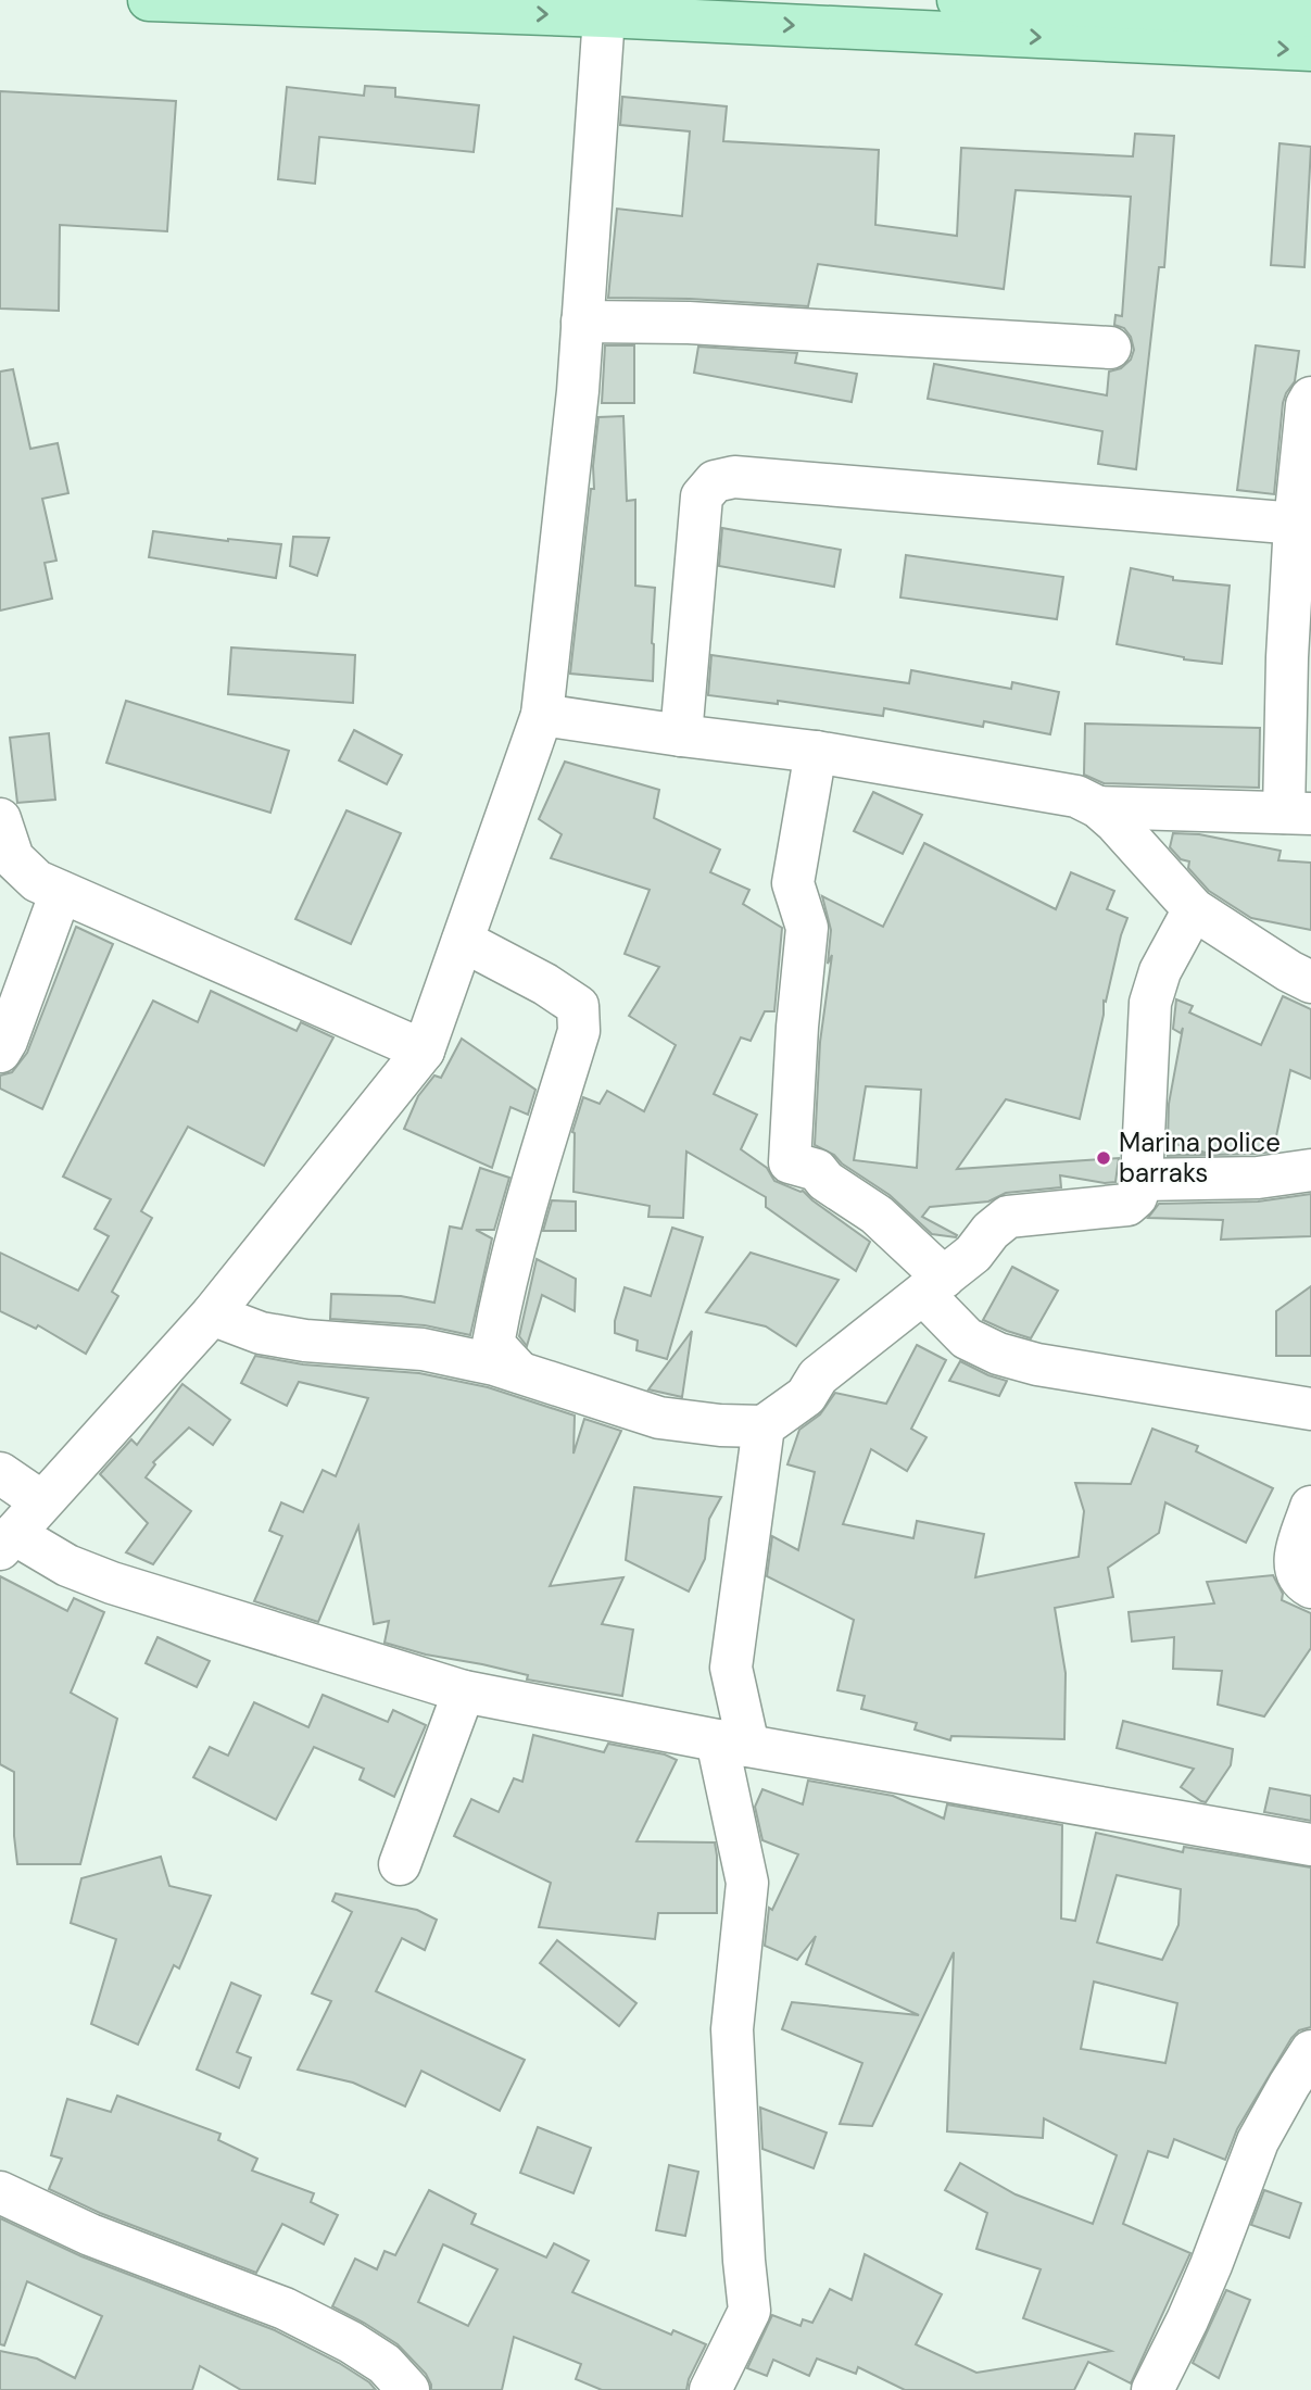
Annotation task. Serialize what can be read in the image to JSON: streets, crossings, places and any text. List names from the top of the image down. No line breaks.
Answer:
{"places":["Marina police barraks"]}
